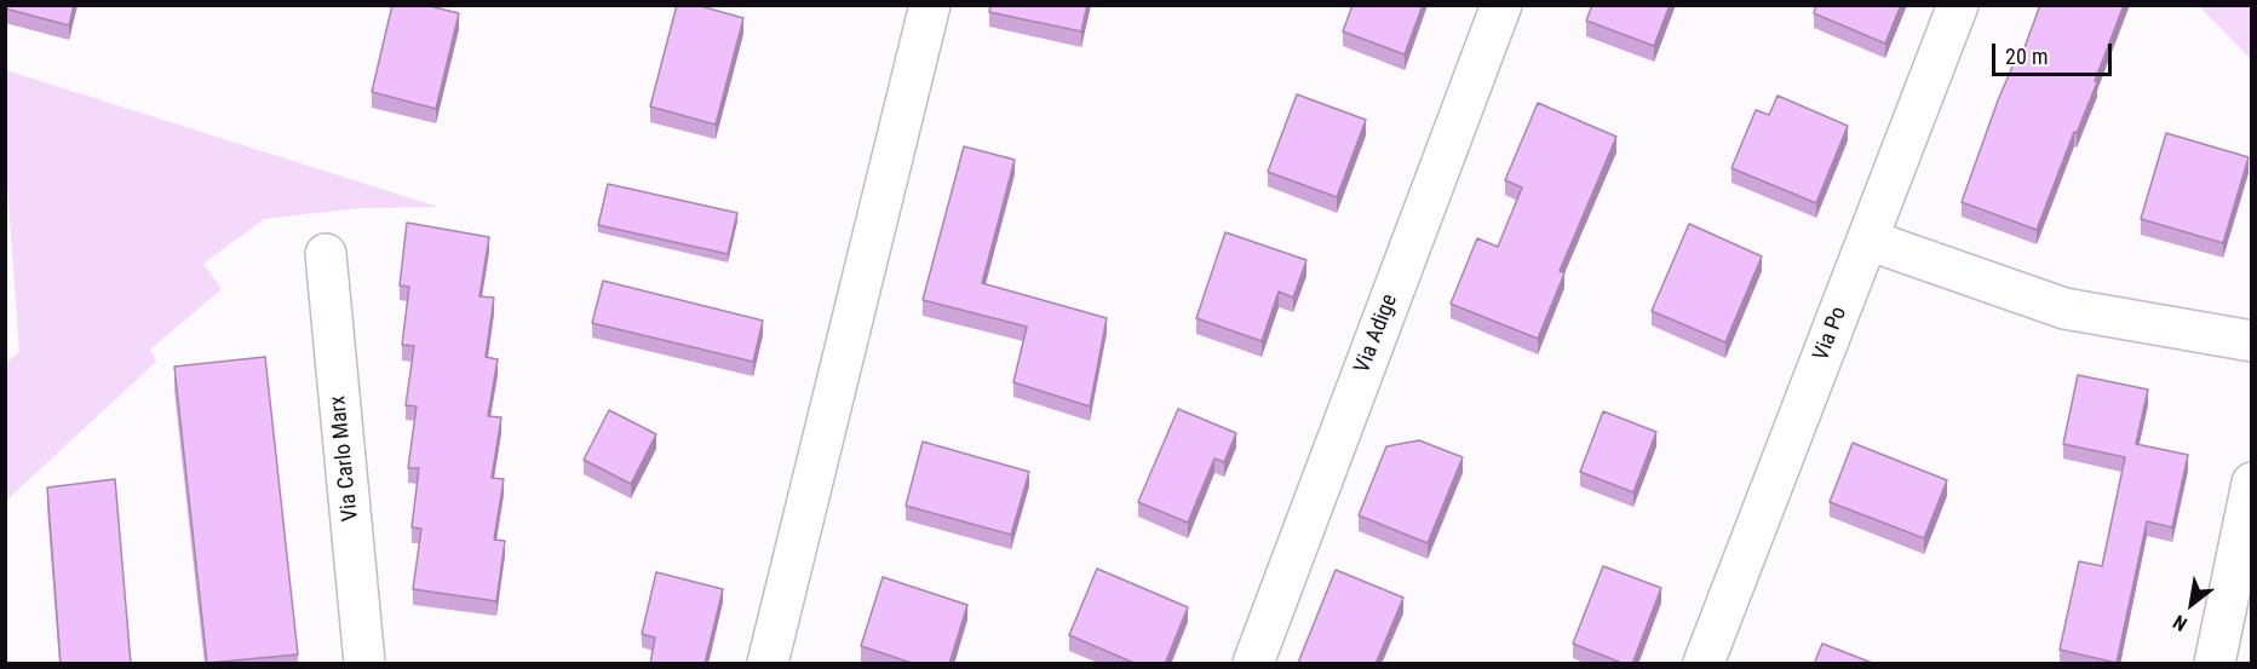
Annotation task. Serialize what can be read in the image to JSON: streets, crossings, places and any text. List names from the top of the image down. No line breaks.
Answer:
{"streets":{"street":["Via Adige","Via Po","Via Carlo Marx"]},"scale_bar":"20 m","north":"bottom left"}
